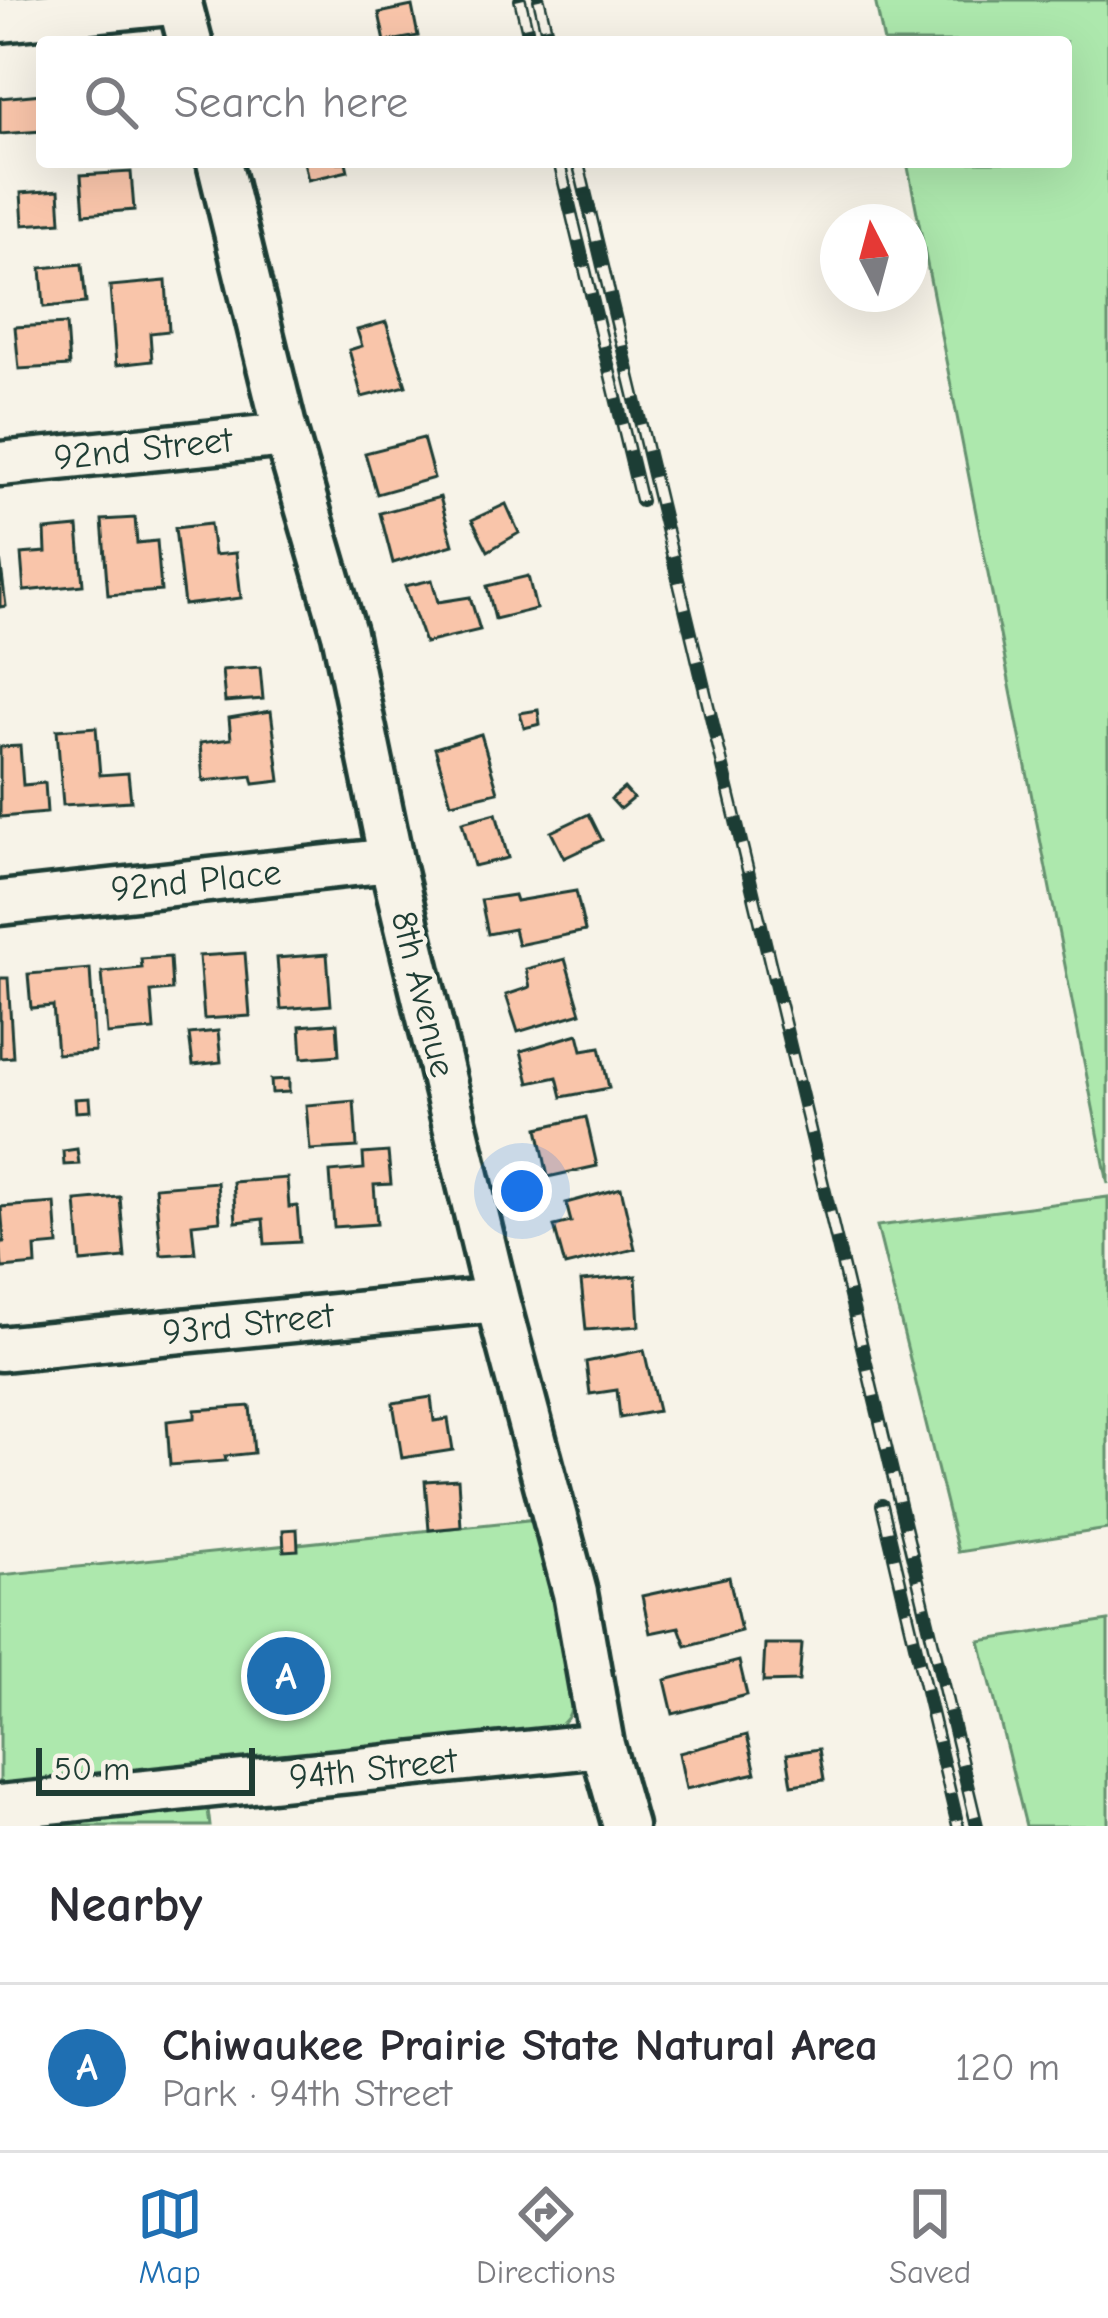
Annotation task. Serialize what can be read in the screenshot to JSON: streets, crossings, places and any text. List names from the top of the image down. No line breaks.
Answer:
{"streets":{"street":["92nd Street","92nd Place","8th Avenue","93rd Street","94th Street"]},"crossings":[["92nd Street","8th Avenue"],["92nd Place","8th Avenue"],["8th Avenue","93rd Street"],["8th Avenue","94th Street"]],"scale_bar":"50 m","north":"top","page":{"search":"Search here","pins":"A","scale":"50 m","heading":"Nearby","list":[{"mark":"A","name":"Chiwaukee Prairie State Natural Area","note":"Park · 94th Street","value":"120 m"}],"nav":["Map","Directions","Saved"]}}
